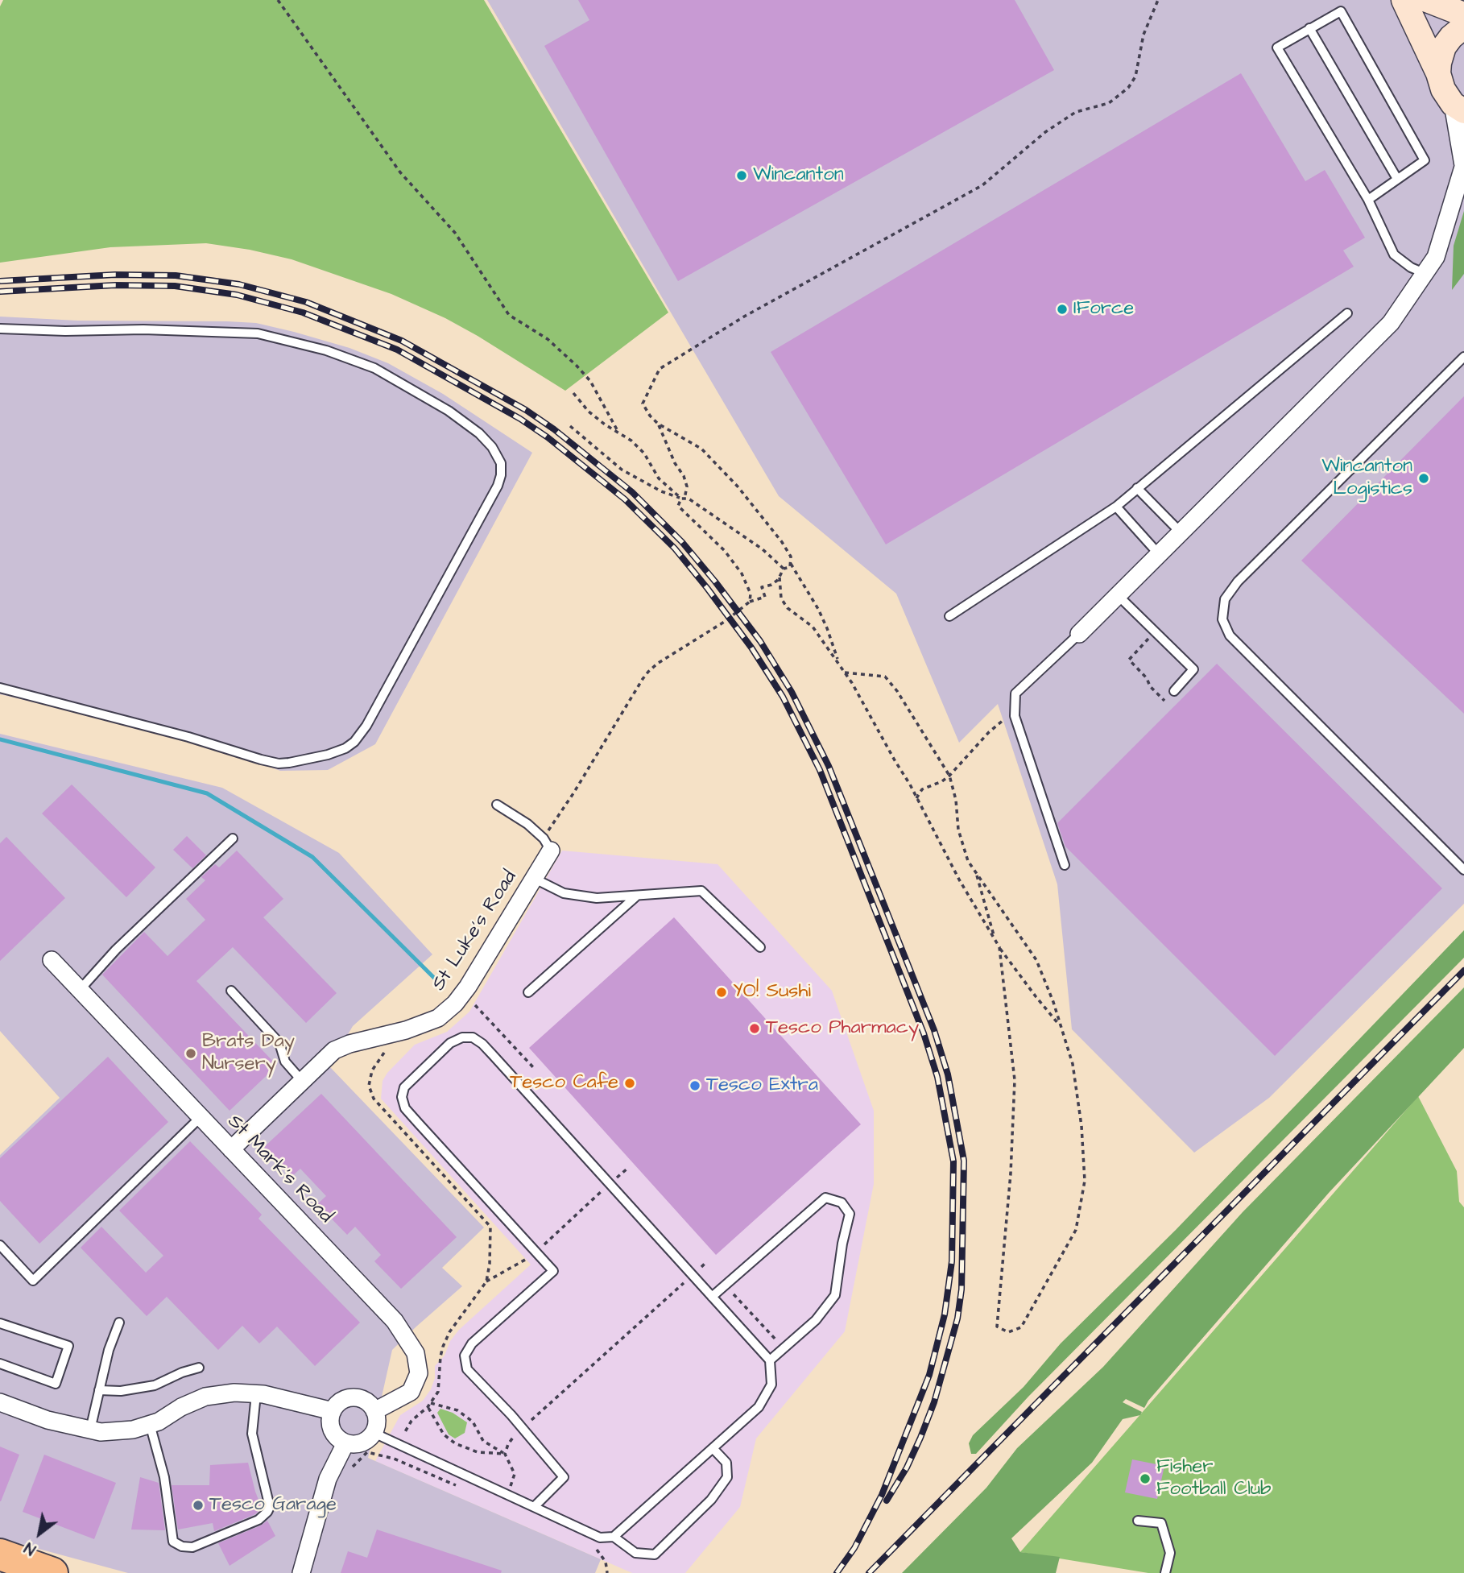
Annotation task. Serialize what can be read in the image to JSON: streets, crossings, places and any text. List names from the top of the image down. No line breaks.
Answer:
{"streets":{"street":["St Luke's Road","St Mark's Road"]},"crossings":[["St Luke's Road","St Mark's Road"]],"places":["Wincanton","IForce","Wincanton Logistics","YO! Sushi","Tesco Pharmacy","Brats Day Nursery","Tesco Cafe","Tesco Extra","Fisher Football Club","Tesco Garage"],"north":"bottom left"}
